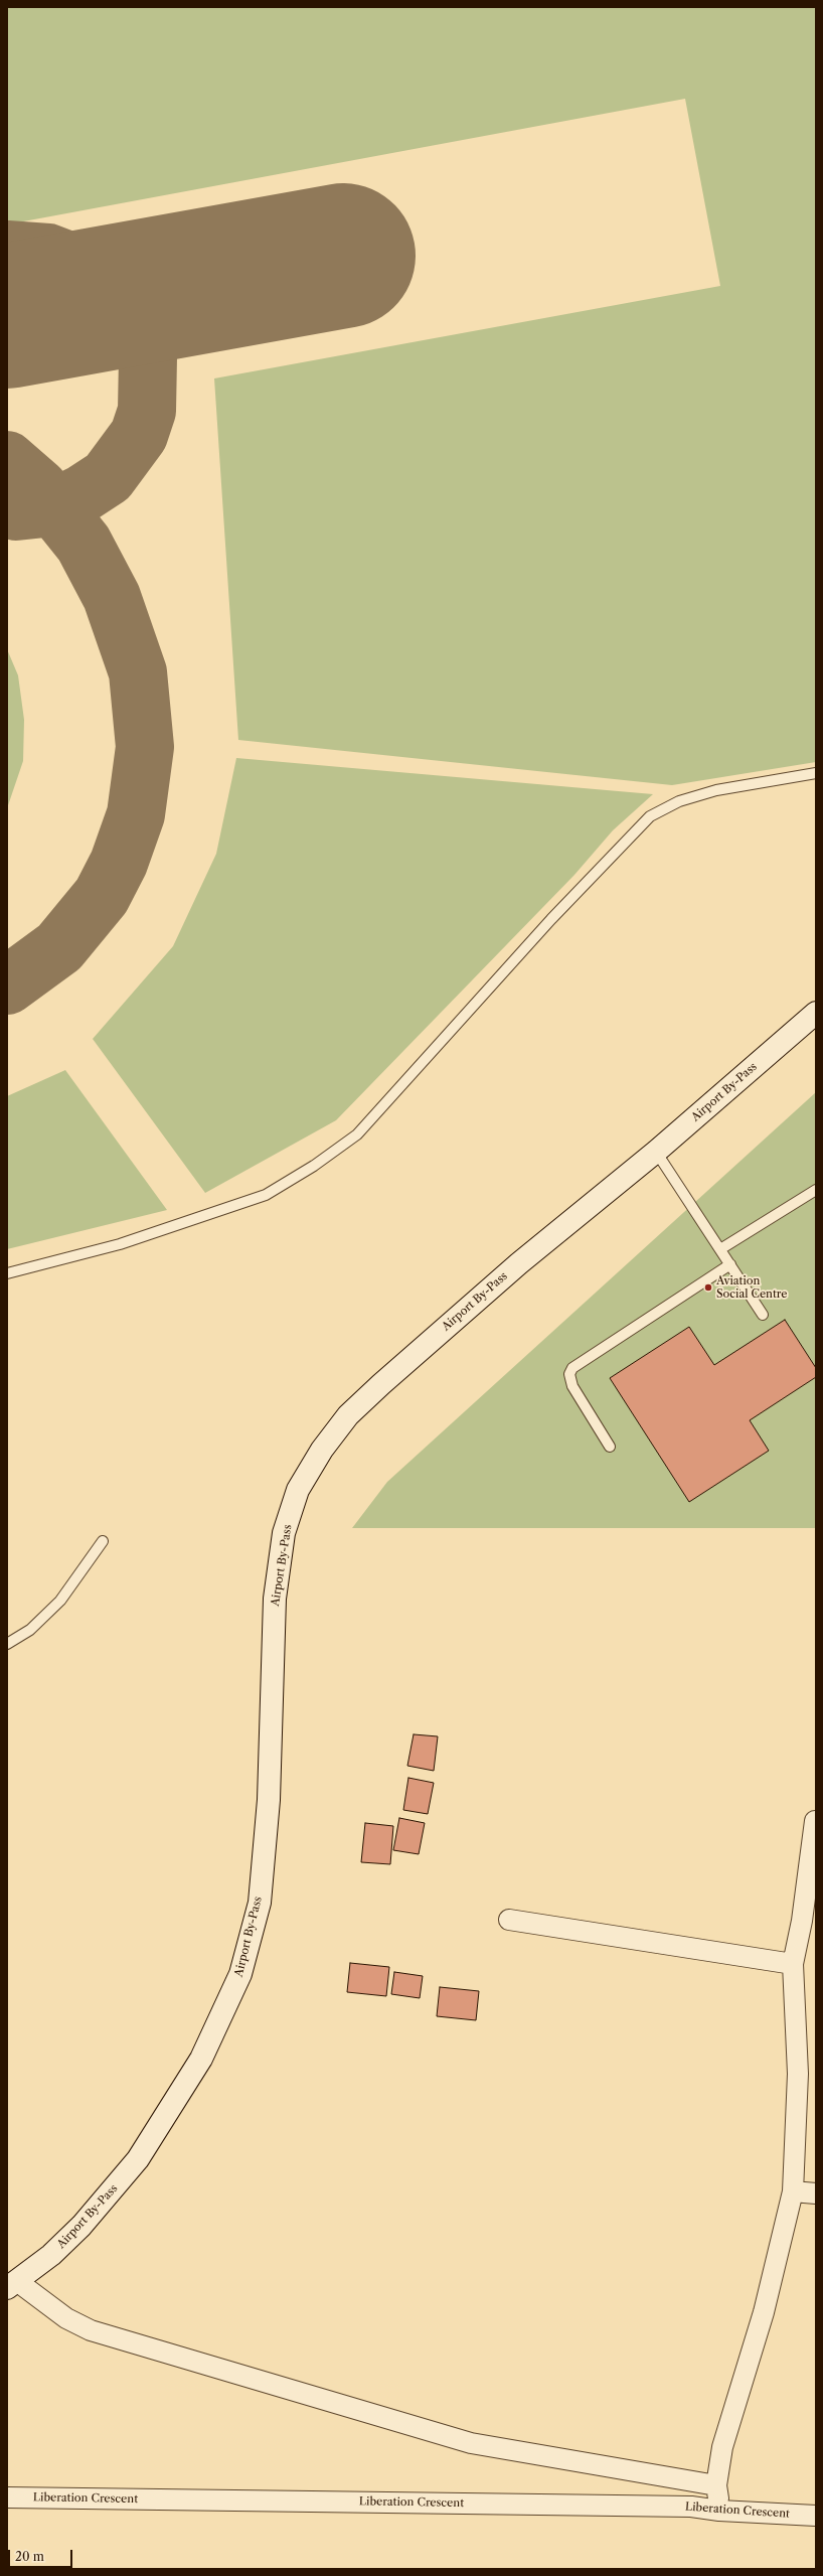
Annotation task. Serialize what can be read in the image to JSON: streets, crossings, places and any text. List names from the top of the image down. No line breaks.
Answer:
{"streets":{"main road":["Airport By-Pass"],"street":["Liberation Crescent"]},"places":["Aviation Social Centre"],"scale_bar":"20 m"}
